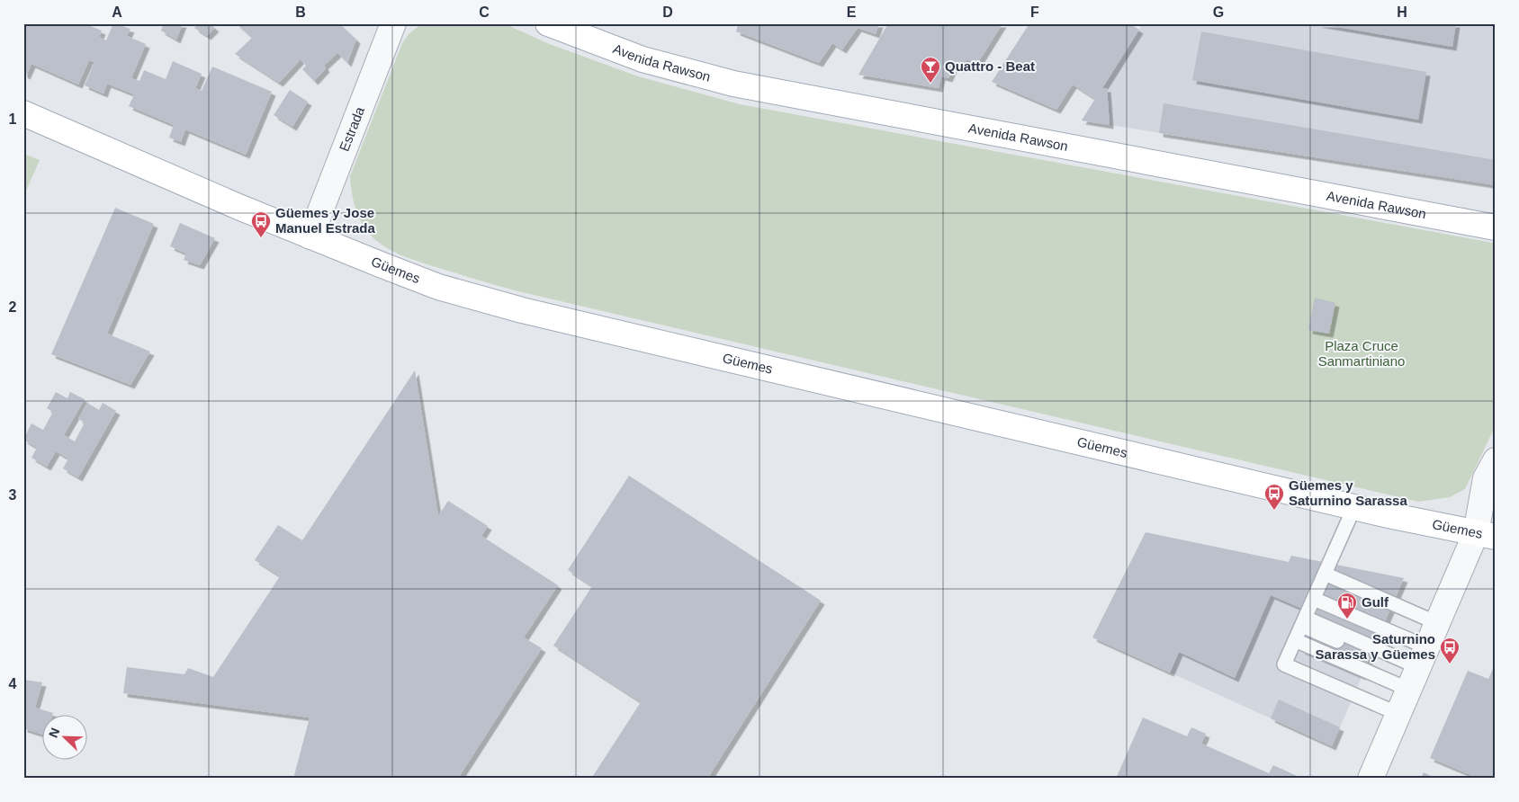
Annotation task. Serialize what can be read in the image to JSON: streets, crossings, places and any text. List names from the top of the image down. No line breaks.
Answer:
{"streets":{"main road":["Avenida Rawson","Güemes"],"street":["Estrada"]},"crossings":[["Estrada","Güemes"]],"parks":["Plaza Cruce Sanmartiniano"],"places":{"bar":["Quattro - Beat"],"bus stop":["Güemes y Jose Manuel Estrada","Güemes y Saturnino Sarassa","Saturnino Sarassa y Güemes"],"fuel station":["Gulf"]},"north":"top left","grid":{"columns":["A","B","C","D","E","F","G","H"],"rows":["1","2","3","4"]}}
